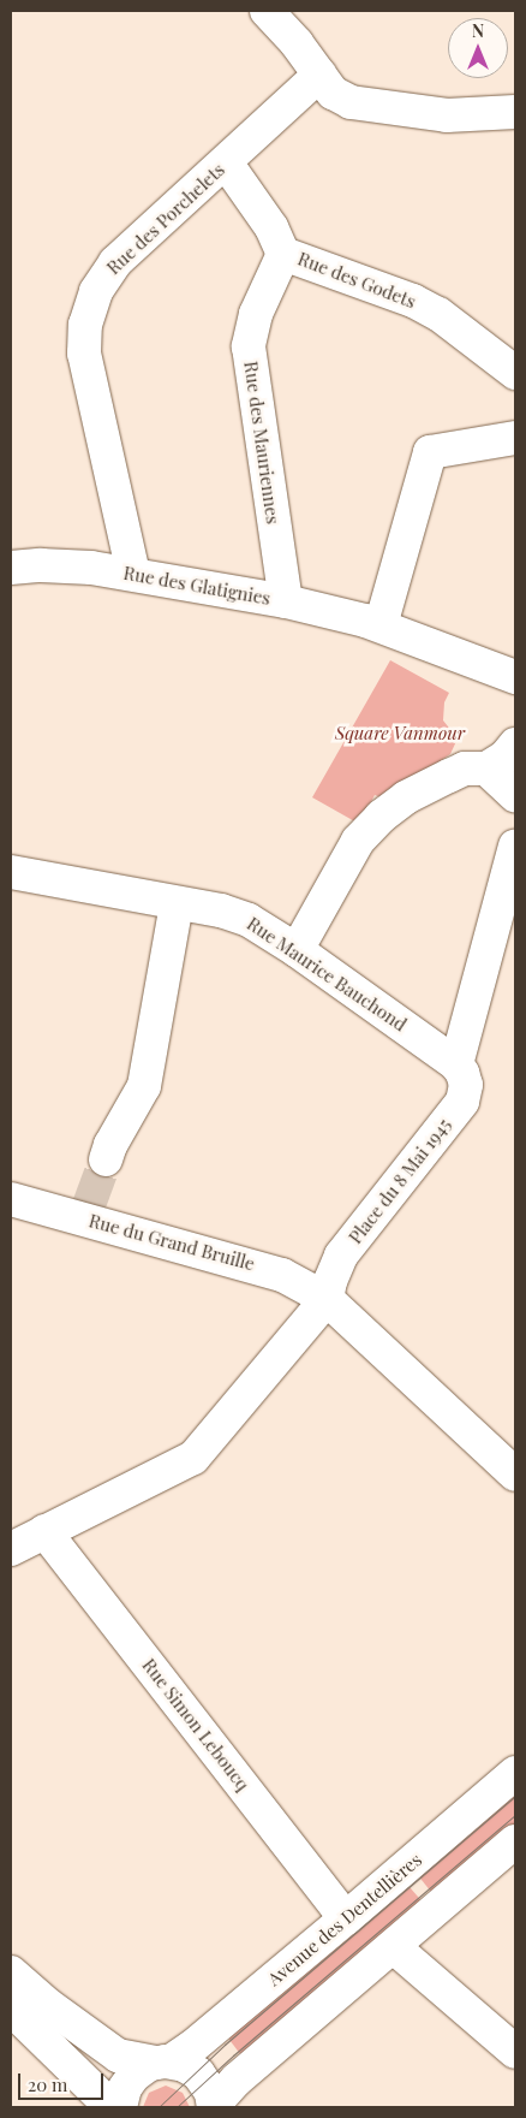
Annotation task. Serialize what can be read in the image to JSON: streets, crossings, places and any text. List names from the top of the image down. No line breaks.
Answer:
{"streets":{"street":["Rue des Porchelets","Rue des Godets","Rue des Mauriennes","Rue des Glatignies","Rue Maurice Bauchond","Place du 8 Mai 1945","Rue du Grand Bruille","Rue Simon Leboucq","Avenue des Dentellières"]},"crossings":[["Rue des Porchelets","Rue des Godets"],["Rue des Porchelets","Rue des Glatignies"],["Rue des Godets","Rue des Mauriennes"],["Rue des Mauriennes","Rue des Glatignies"],["Rue Maurice Bauchond","Place du 8 Mai 1945"],["Place du 8 Mai 1945","Rue du Grand Bruille"],["Rue Simon Leboucq","Avenue des Dentellières"]],"parks":["Square Vanmour"],"scale_bar":"20 m","north":"top"}
